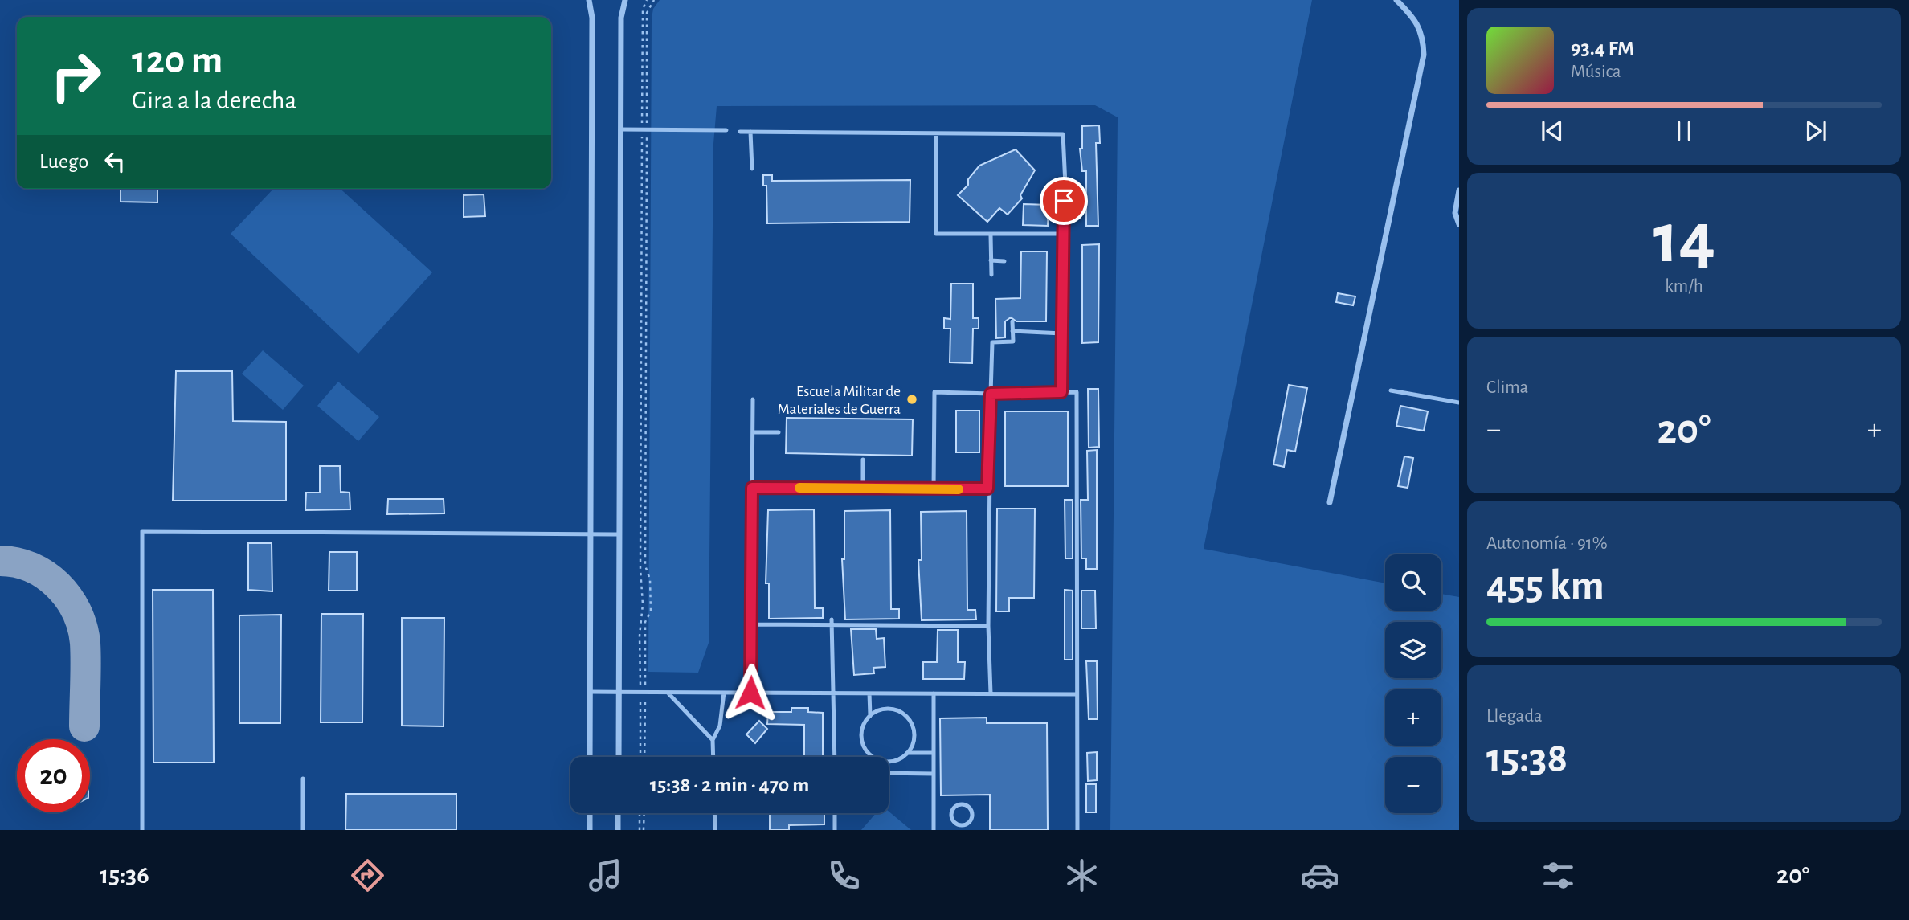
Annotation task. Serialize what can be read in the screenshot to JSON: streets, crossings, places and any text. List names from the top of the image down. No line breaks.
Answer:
{"places":["Escuela Militar de Materiales de Guerra"],"page":{"turn":["120 m","Gira a la derecha"],"song":["93.4 FM","Música"],"then":"Luego","tile":[["14","km/h"],"Clima",["Autonomía · 91%","455 km"],["Llegada","15:38"]],"heat":["−","20°","+"],"map_buttons":["+","−"],"limit":"20","trip":"15:38 · 2 min · 470 m","tabs":["15:36","20°"]}}
